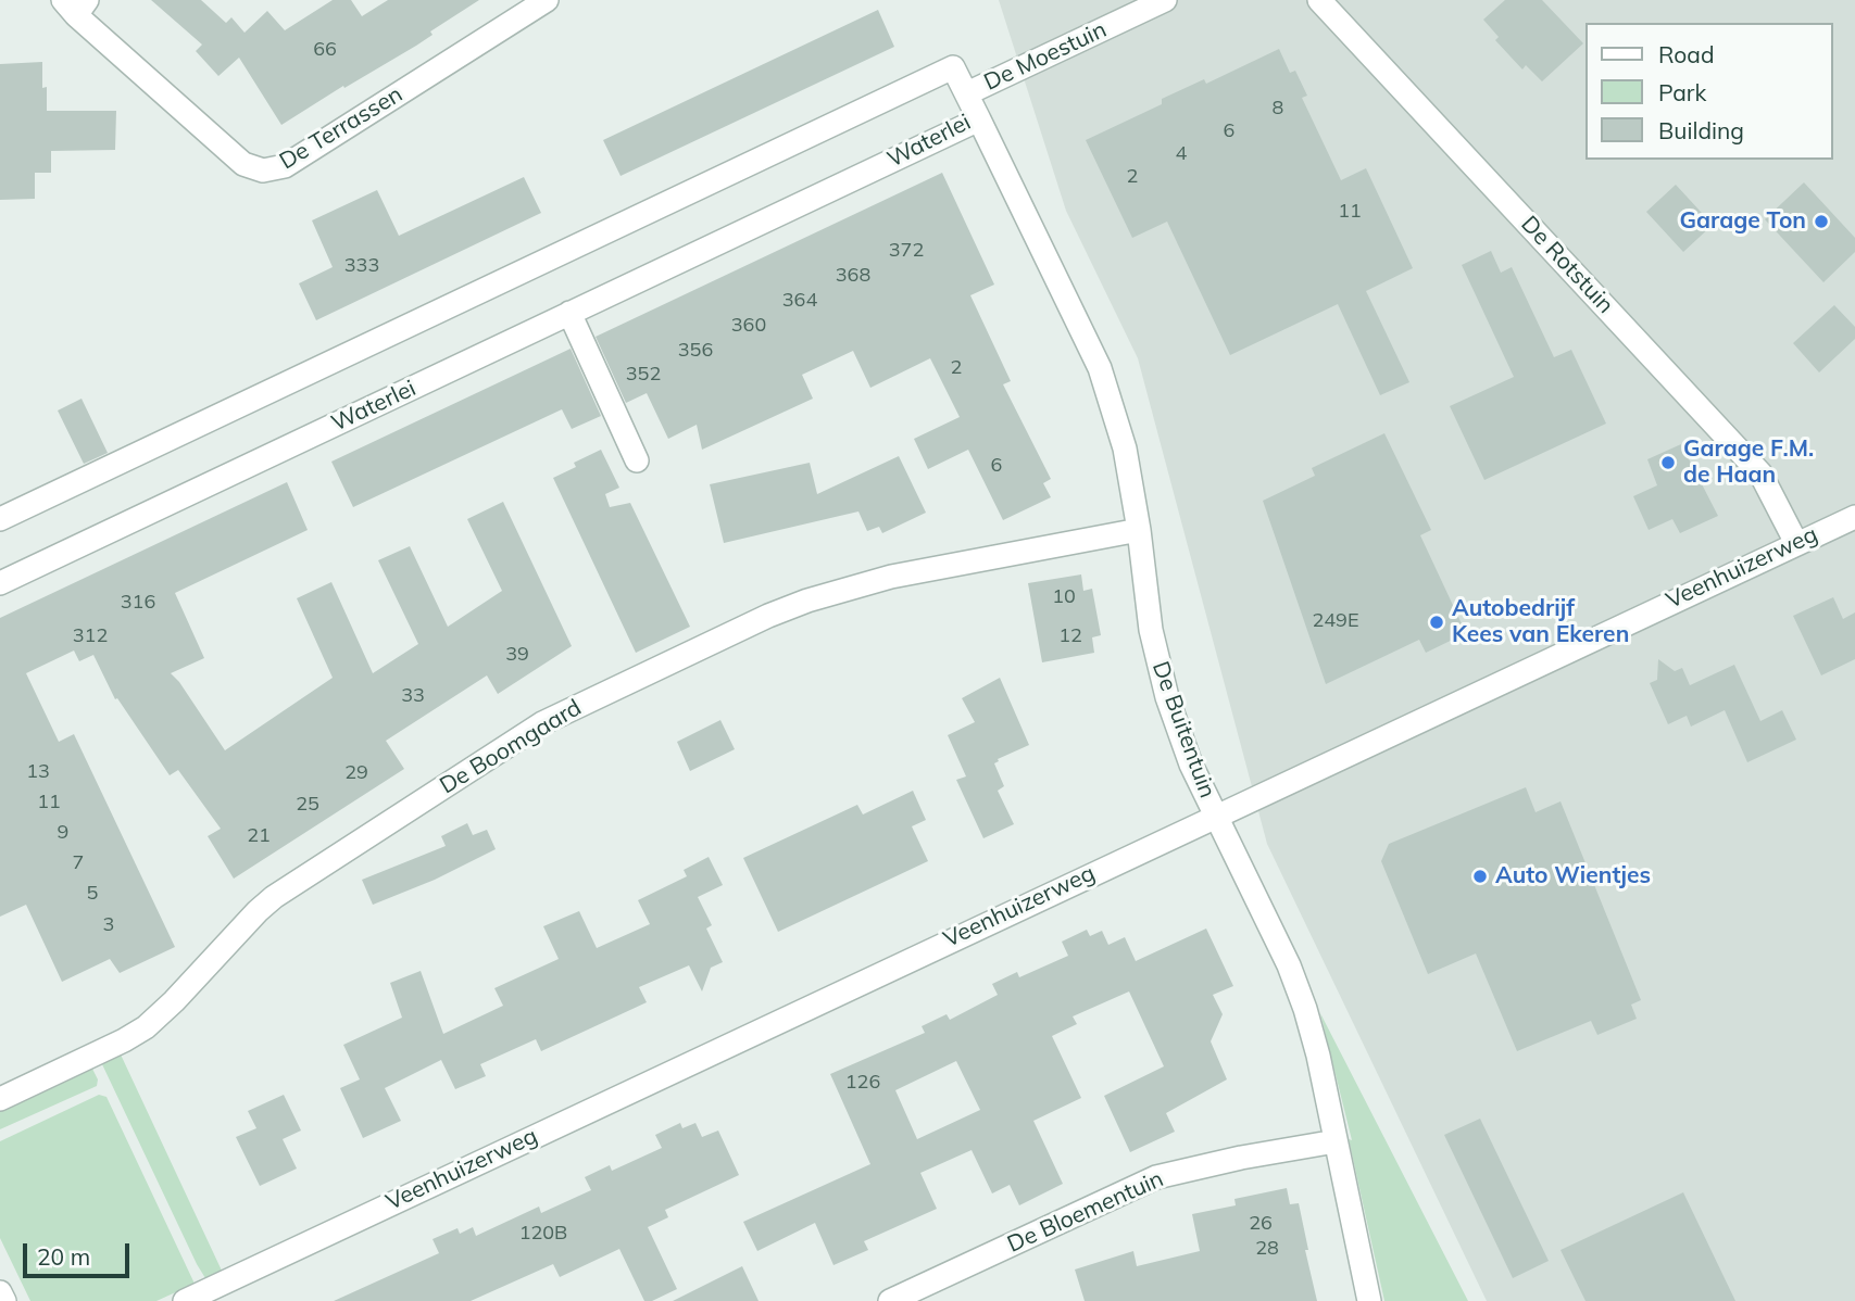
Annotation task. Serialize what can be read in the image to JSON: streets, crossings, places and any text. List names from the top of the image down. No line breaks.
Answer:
{"streets":{"street":["De Moestuin","De Terrassen","Waterlei","De Rotstuin","Veenhuizerweg","De Buitentuin","De Boomgaard","De Bloementuin"]},"crossings":[["De Moestuin","Waterlei"],["Waterlei","De Buitentuin"],["De Rotstuin","Veenhuizerweg"],["Veenhuizerweg","De Buitentuin"],["De Buitentuin","De Boomgaard"],["De Buitentuin","De Bloementuin"]],"places":["Garage Ton","Garage F.M. de Haan","Autobedrijf Kees van Ekeren","Auto Wientjes"],"house_numbers":["66","8","6","4","2","11","372","333","368","364","360","356","2","352","6","10","316","249E","312","12","39","33","13","29","11","25","9","21","7","5","3","126","26","120B","28"],"legend":["Road","Park","Building"],"scale_bar":"20 m"}
